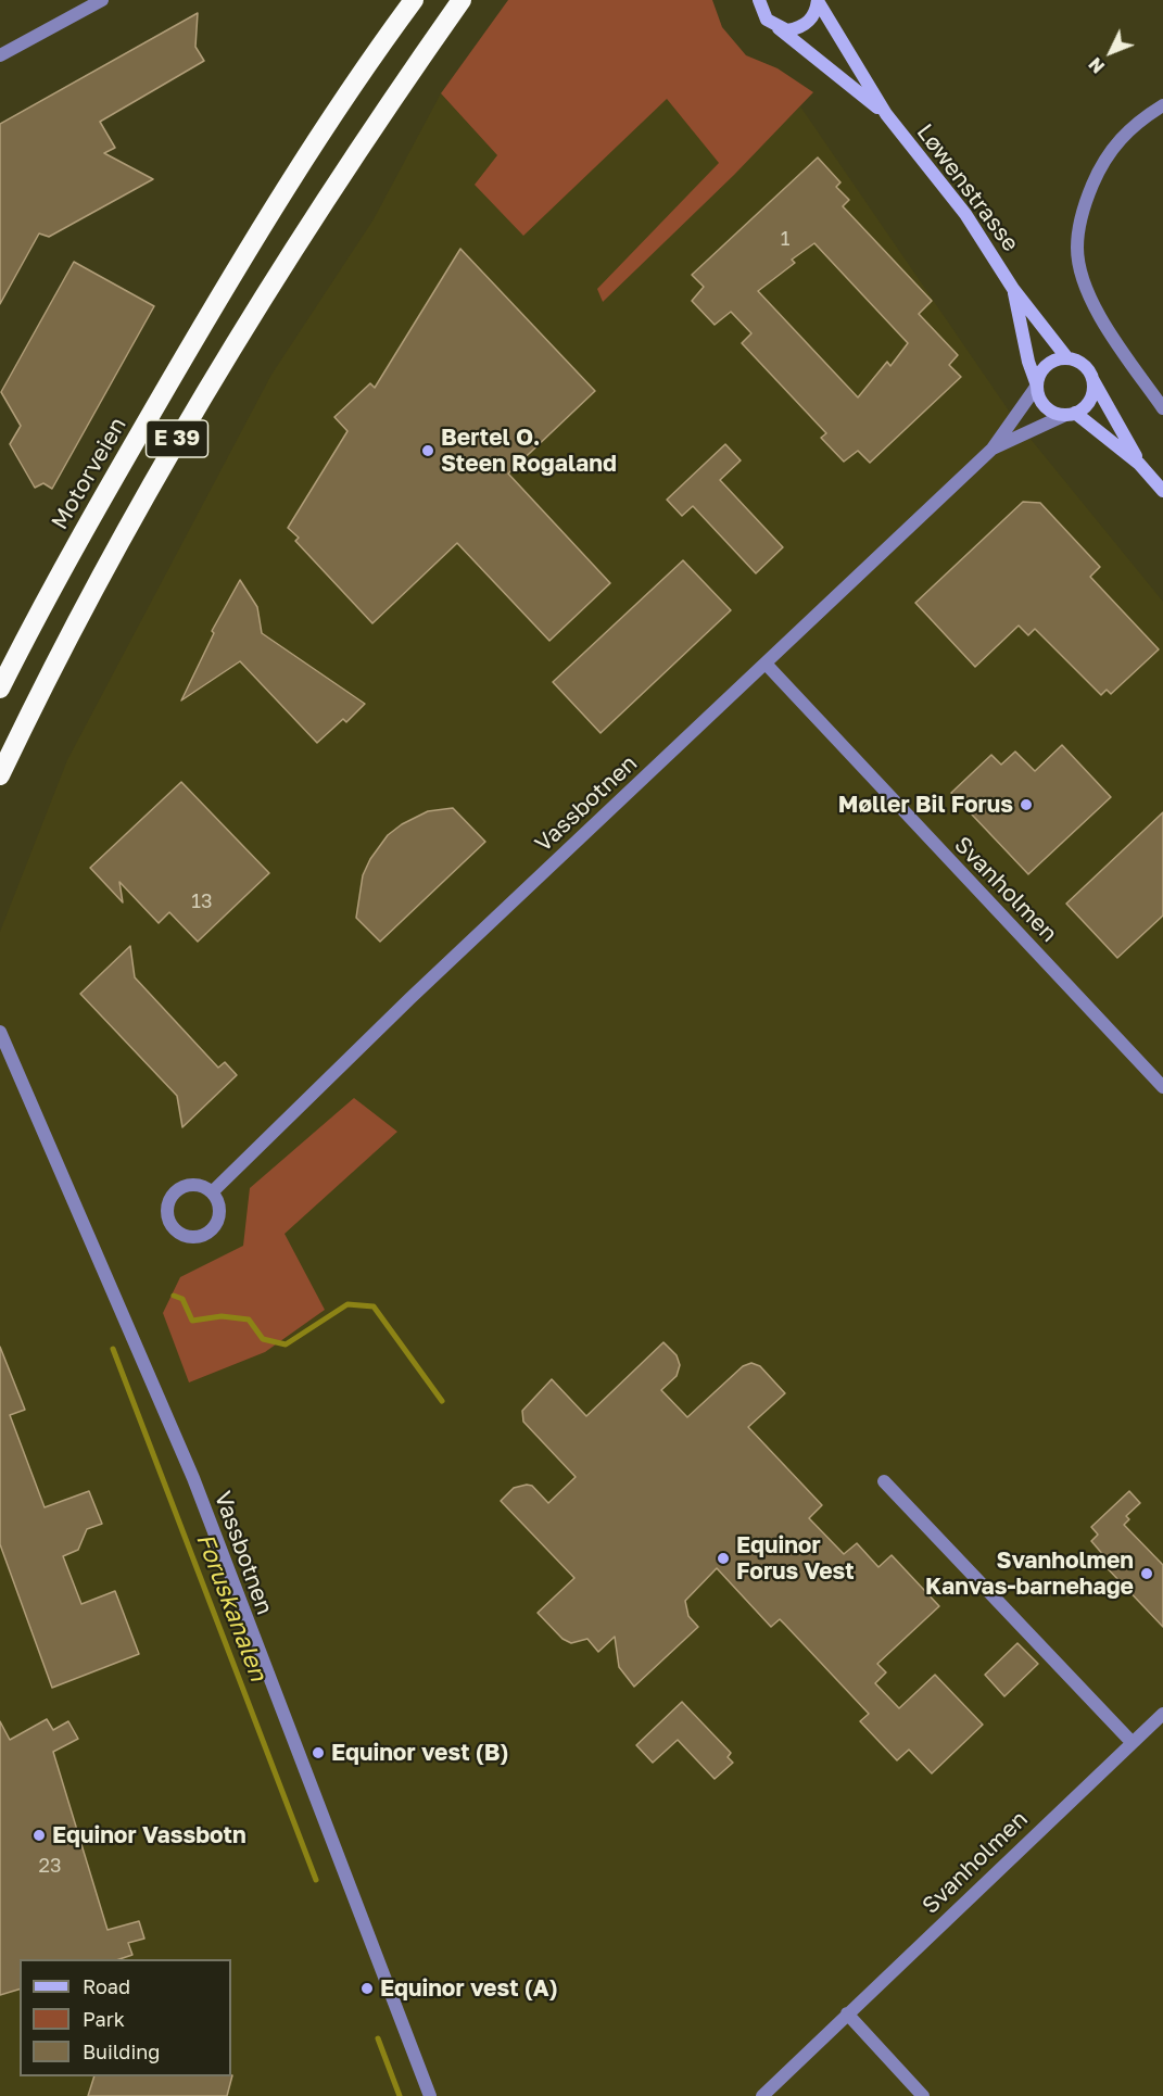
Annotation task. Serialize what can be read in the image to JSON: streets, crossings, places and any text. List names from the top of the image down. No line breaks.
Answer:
{"streets":{"highway":["E 39","Motorveien"],"main road":["Løwenstrasse"],"street":["Vassbotnen","Svanholmen"]},"crossings":[["Løwenstrasse","Vassbotnen"],["Vassbotnen","Svanholmen"]],"water":["Foruskanalen"],"places":["Bertel O. Steen Rogaland","Møller Bil Forus","Equinor Forus Vest","Svanholmen Kanvas-barnehage","Equinor vest (B)","Equinor Vassbotn","Equinor vest (A)"],"house_numbers":["1","13","23"],"legend":["Road","Park","Building"],"north":"bottom left"}
